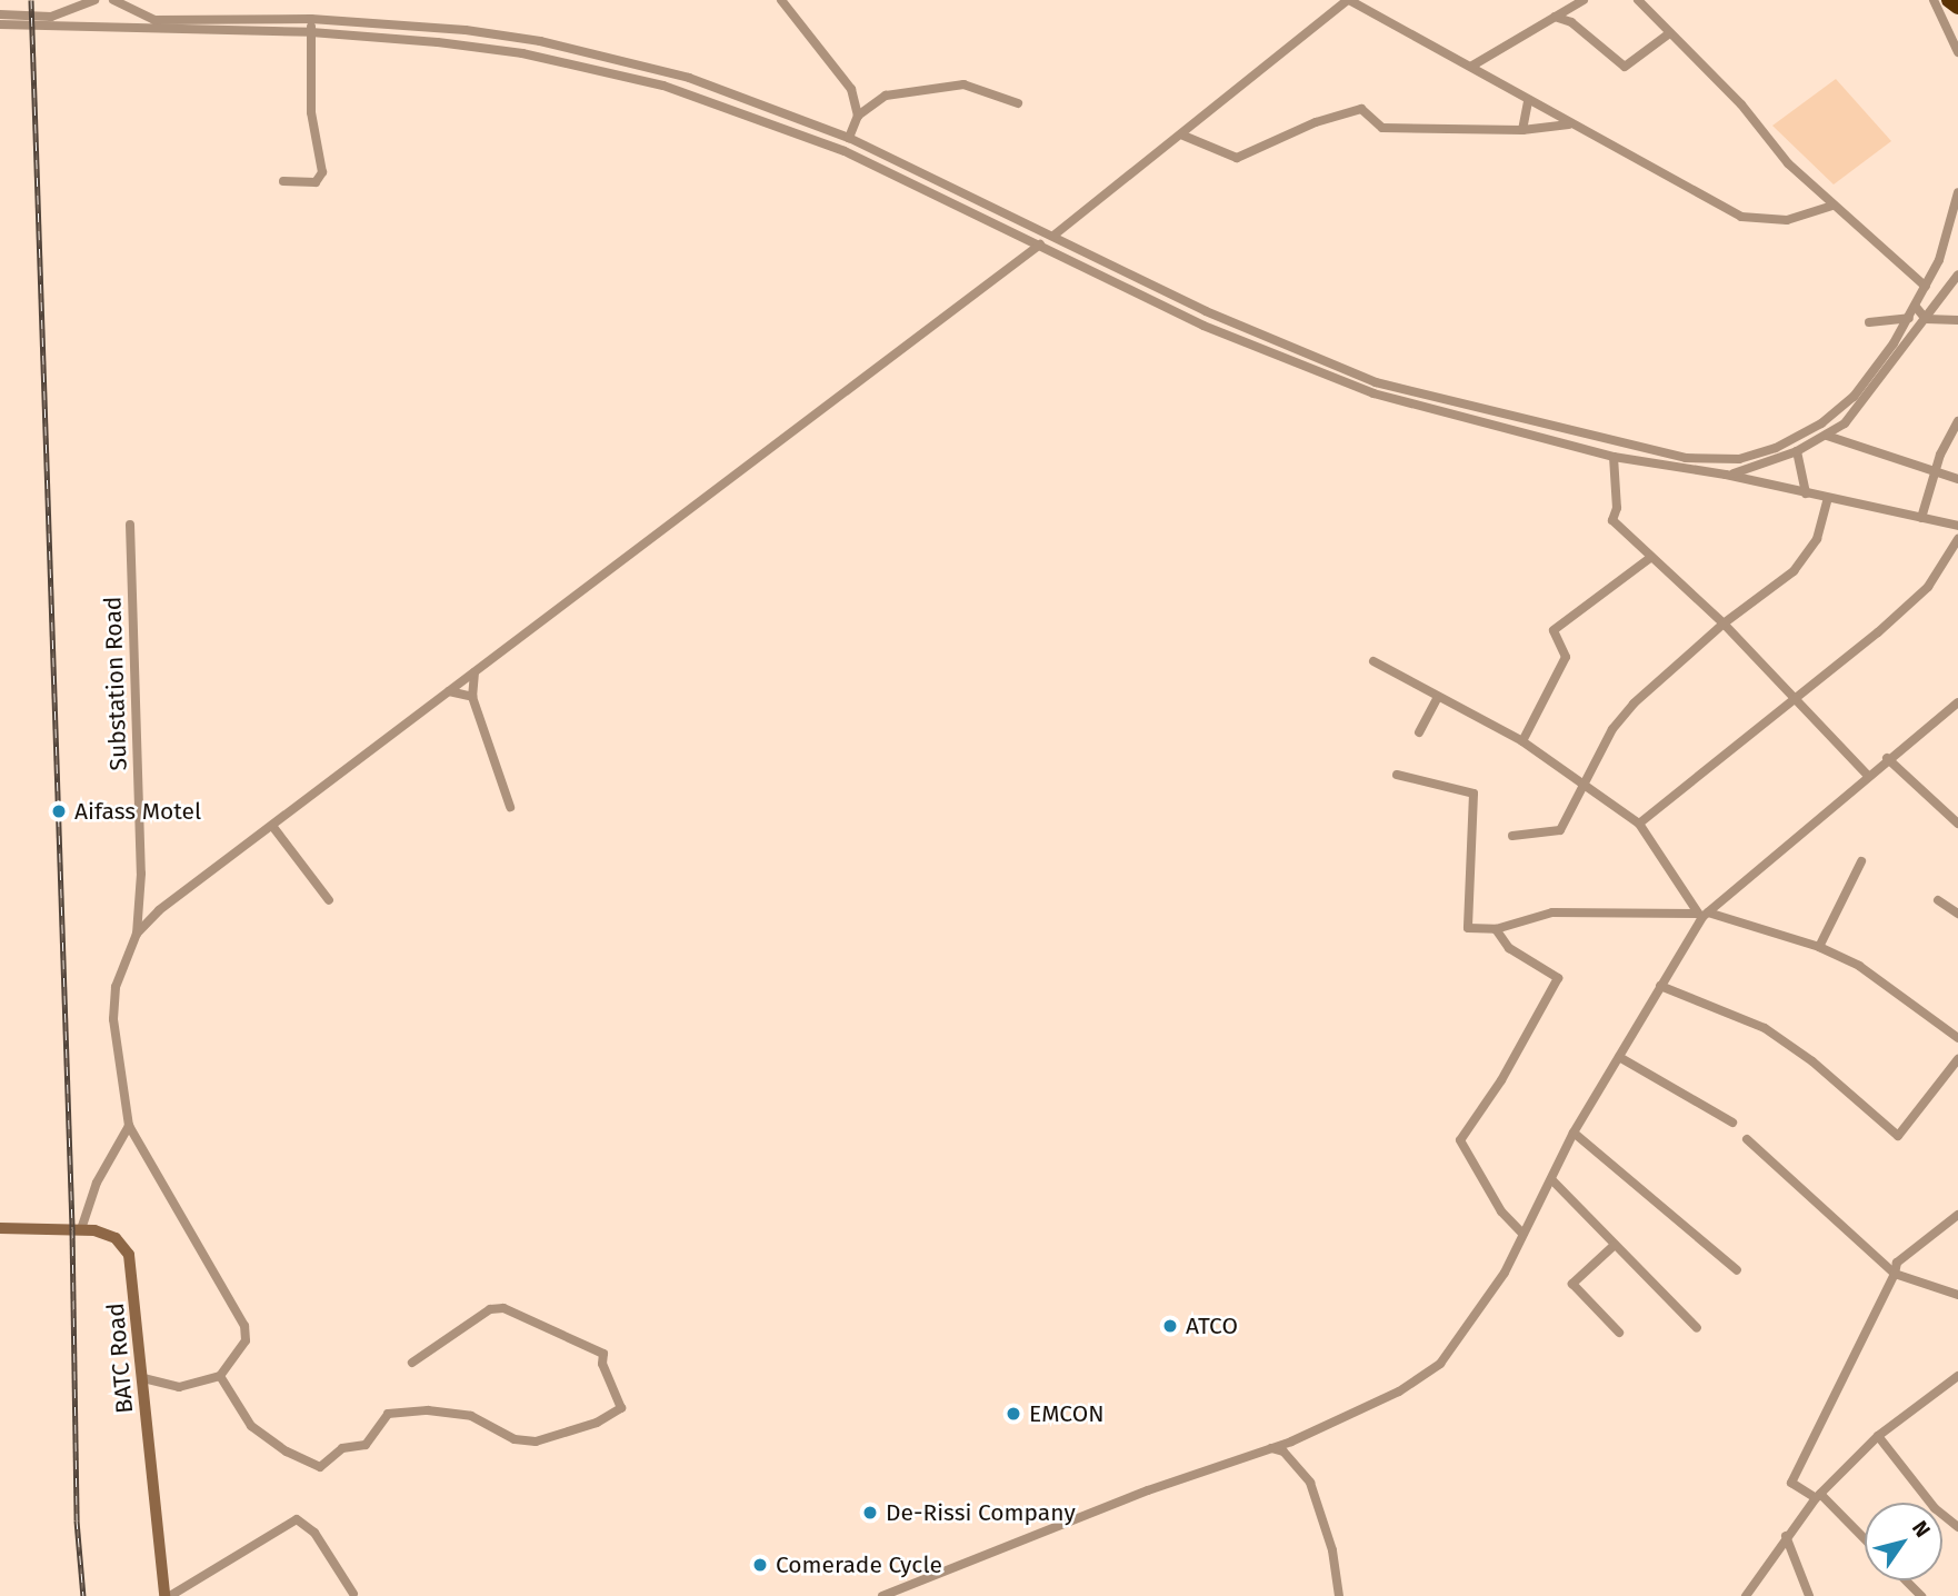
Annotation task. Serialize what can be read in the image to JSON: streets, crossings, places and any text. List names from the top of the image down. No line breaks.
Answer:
{"streets":{"street":["Substation Road","BATC Road"]},"places":["Aifass Motel","ATCO","EMCON","De-Rissi Company","Comerade Cycle"],"north":"top right"}
